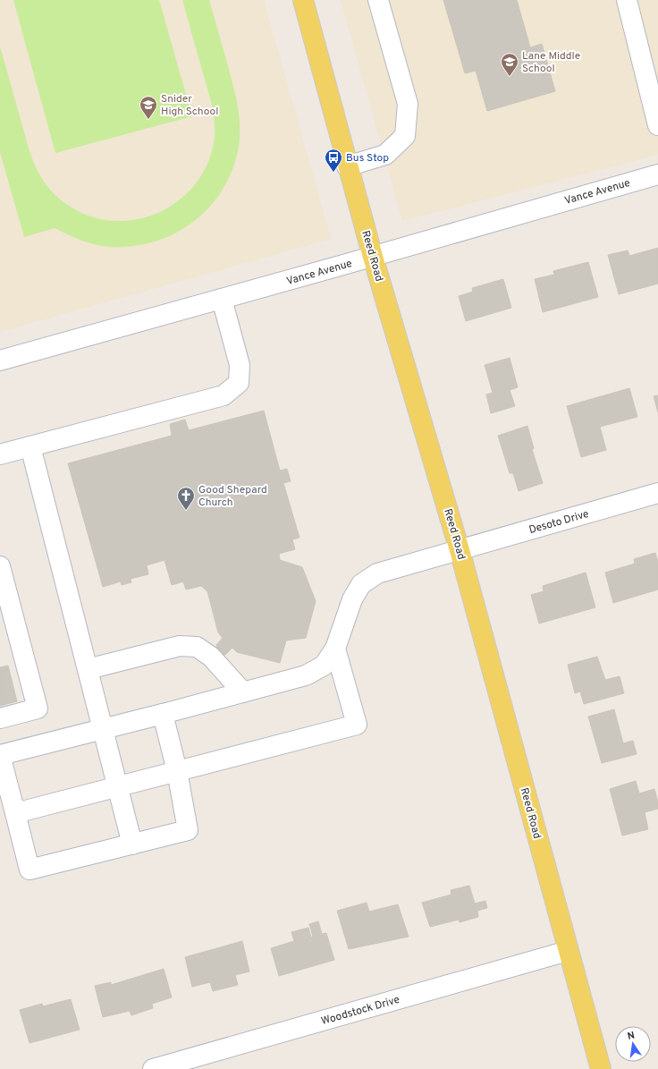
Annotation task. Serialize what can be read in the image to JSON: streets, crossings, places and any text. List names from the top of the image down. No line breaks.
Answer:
{"streets":{"main road":["Reed Road"],"street":["Vance Avenue","Desoto Drive","Woodstock Drive"]},"crossings":[["Vance Avenue","Reed Road"],["Reed Road","Desoto Drive"],["Reed Road","Woodstock Drive"]],"places":{"school or university":["Lane Middle School","Snider High School"],"bus stop":["Bus Stop"],"church":["Good Shepard Church"]},"north":"top"}
